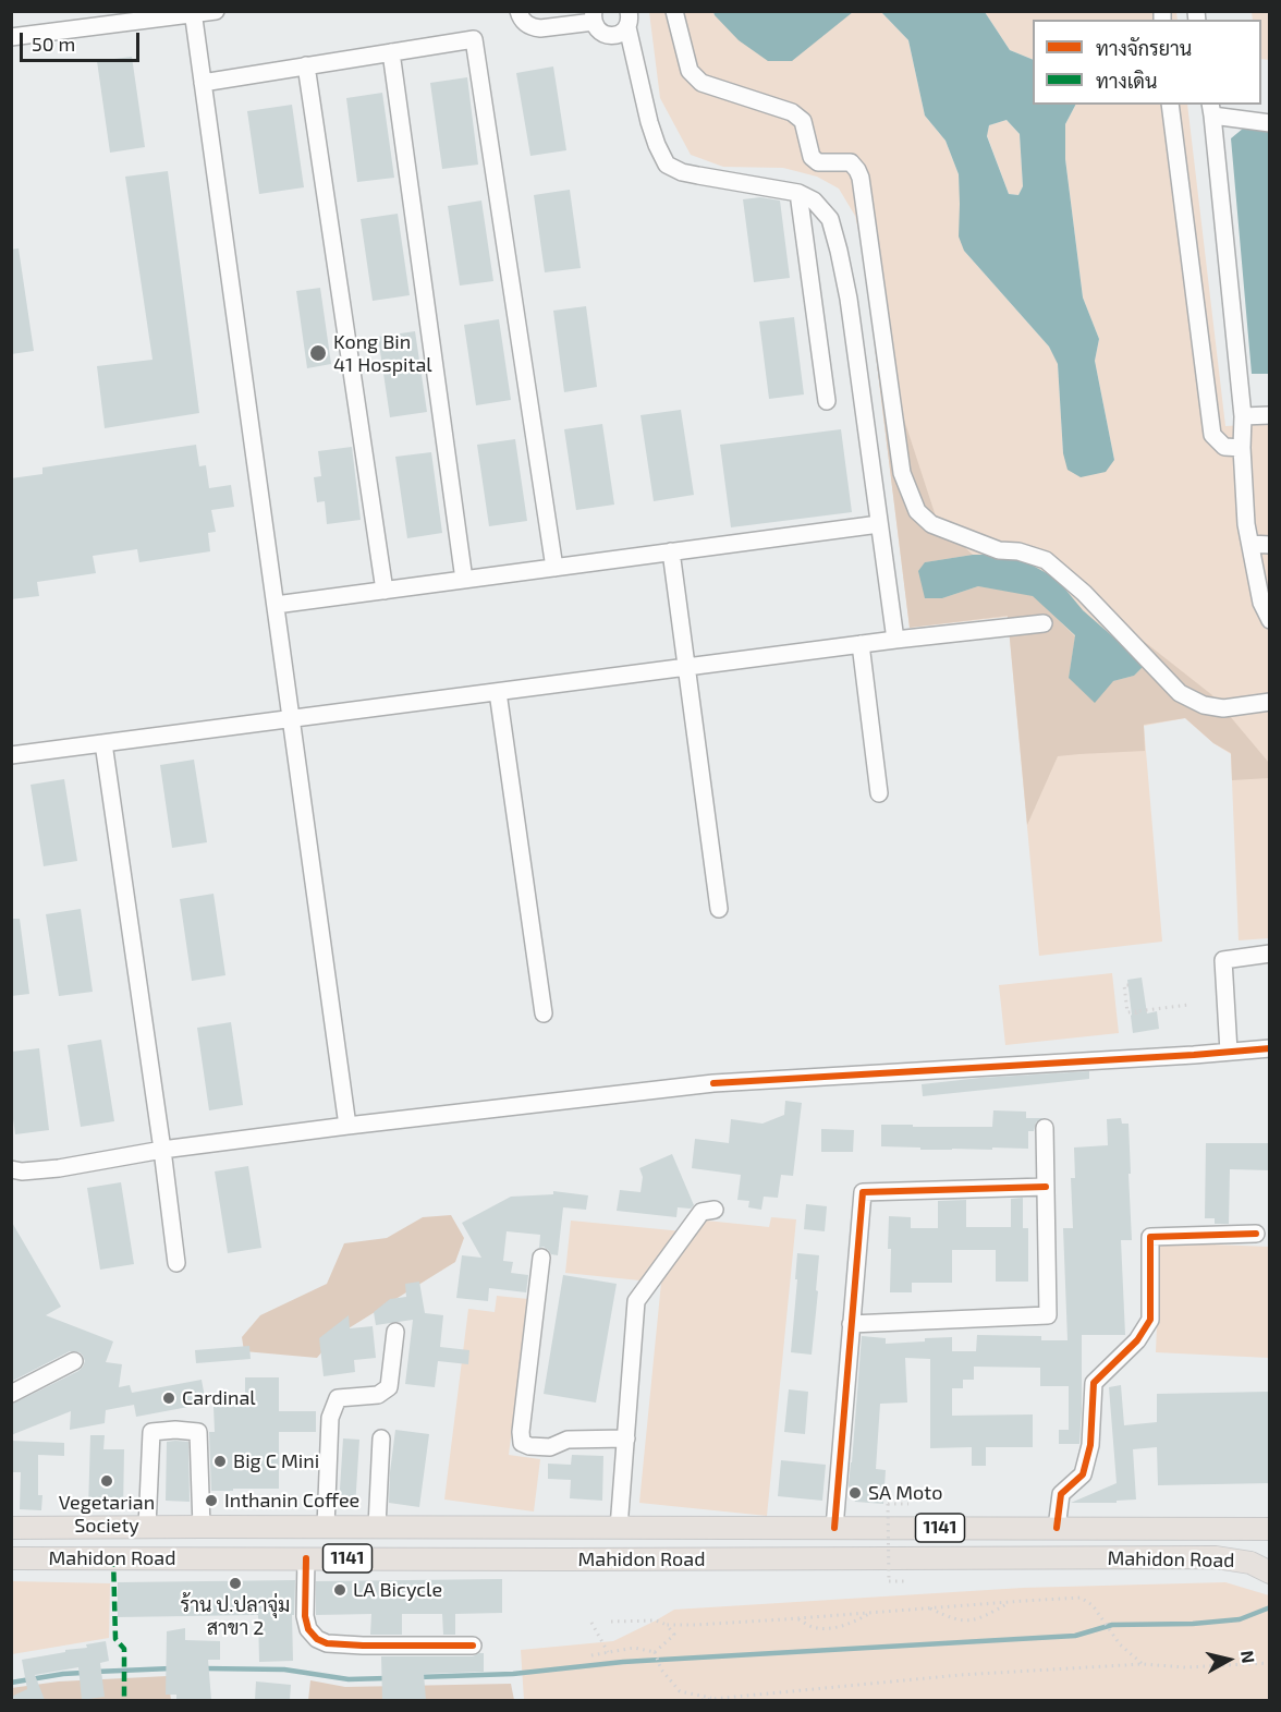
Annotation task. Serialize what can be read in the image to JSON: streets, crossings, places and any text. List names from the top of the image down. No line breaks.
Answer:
{"streets":{"main road":["1141","Mahidon Road"]},"places":["Kong Bin 41 Hospital","Cardinal","Big C Mini","Vegetarian Society","SA Moto","Inthanin Coffee","ร้าน ป.ปลาจุ่ม สาขา 2","LA Bicycle"],"legend":["ทางจักรยาน","ทางเดิน"],"scale_bar":"50 m","north":"right"}
